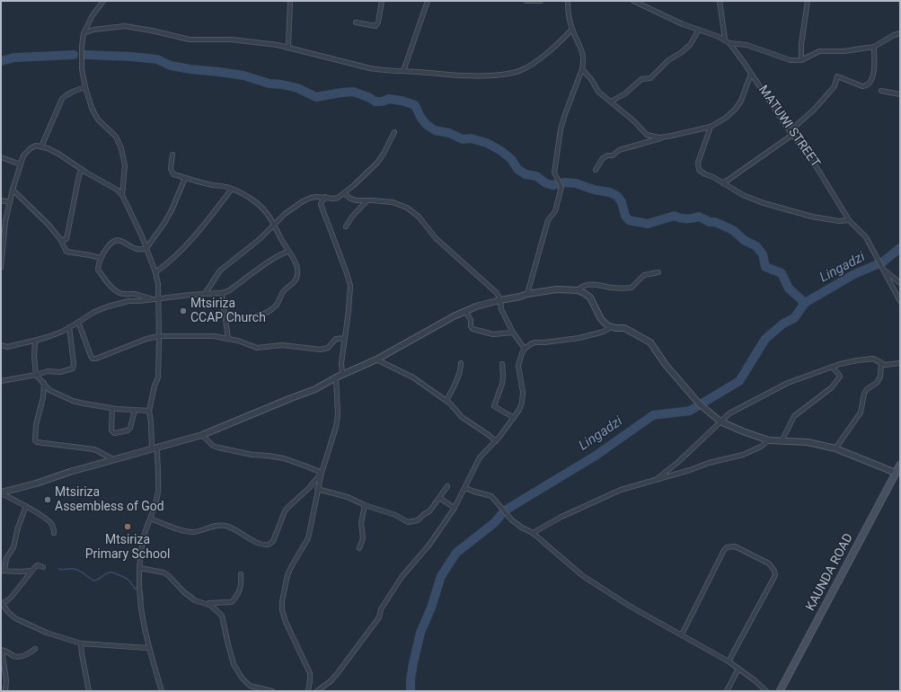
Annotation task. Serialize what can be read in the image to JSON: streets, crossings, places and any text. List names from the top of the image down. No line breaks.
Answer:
{"streets":{"main road":["KAUNDA ROAD"],"street":["MATUWI STREET"]},"water":["Lingadzi"],"places":["Mtsiriza CCAP Church","Mtsiriza Assembless of God","Mtsiriza Primary School"]}
